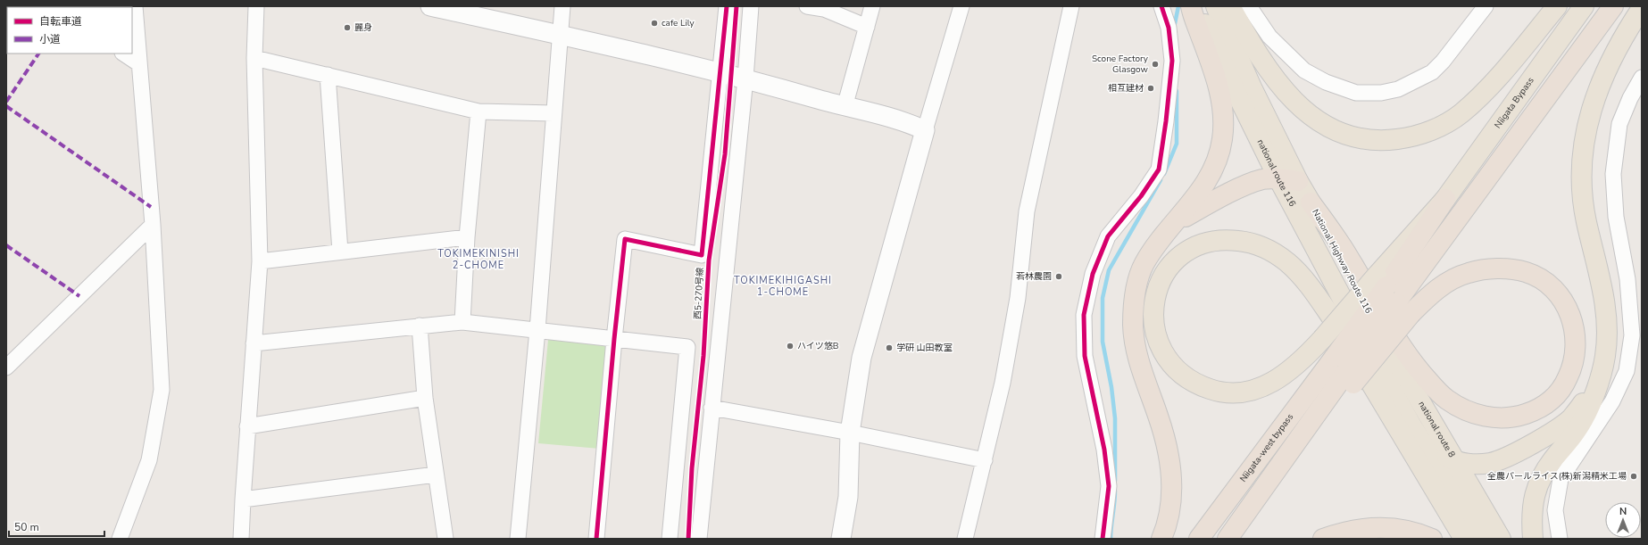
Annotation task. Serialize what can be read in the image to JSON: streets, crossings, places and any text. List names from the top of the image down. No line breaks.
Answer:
{"streets":{"highway":["Niigata Bypass","national route 116","National Highway Route 116","national route 8","Niigata-west bypass"],"cycle path":["西5-270号線"]},"crossings":[["national route 116","National Highway Route 116"],["national route 116","national route 8"],["National Highway Route 116","national route 8"]],"districts":["TOKIMEKINISHI 2-CHOME","TOKIMEKIHIGASHI 1-CHOME"],"places":["cafe Lily","麗身","Scone Factory Glasgow","相互建材","若林農園","ハイツ悠B","学研 山田教室","全農パールライス(株)新潟精米工場"],"legend":["自転車道","小道"],"scale_bar":"50 m","north":"top"}
